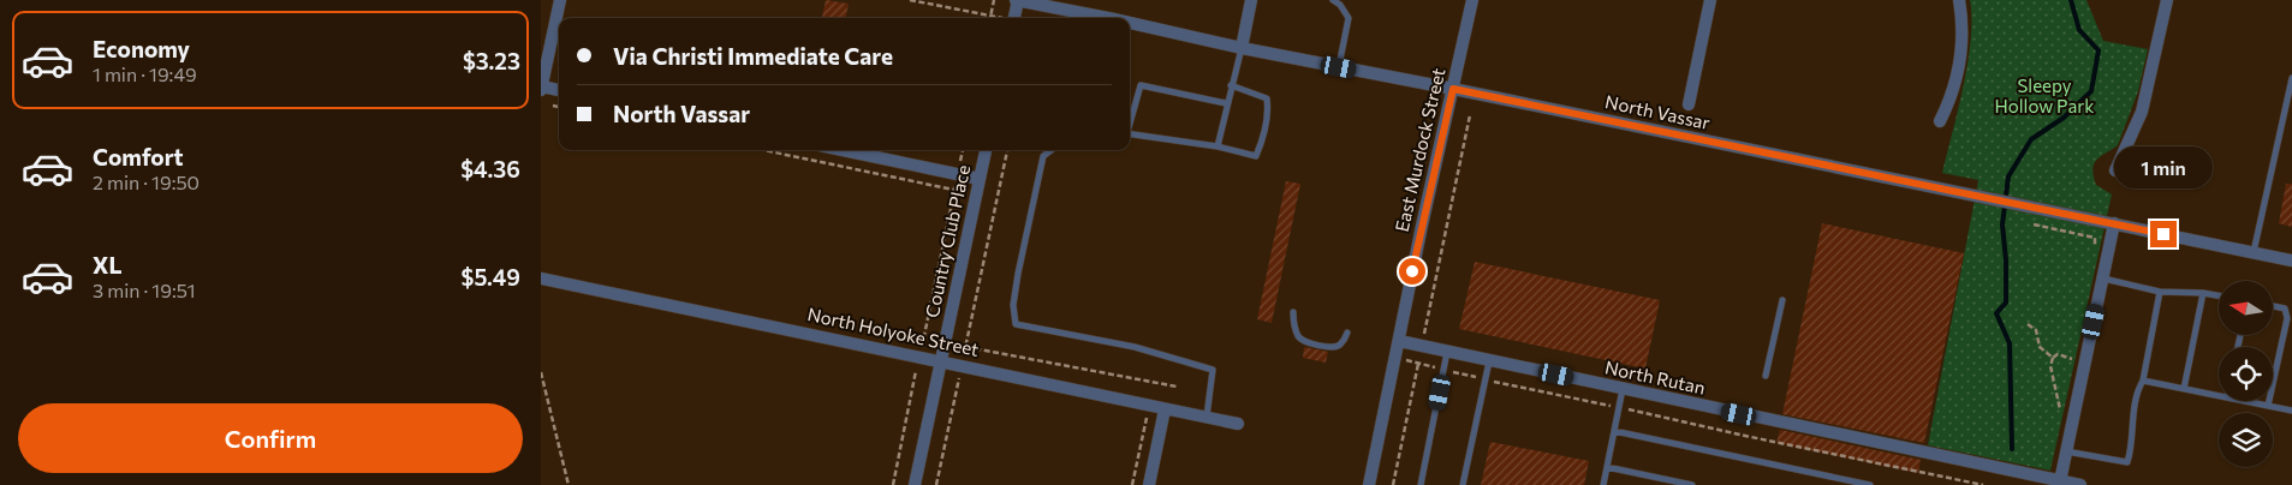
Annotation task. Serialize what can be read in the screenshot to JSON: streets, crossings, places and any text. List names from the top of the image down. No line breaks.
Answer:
{"streets":{"street":["North Vassar","East Murdock Street","Country Club Place","North Holyoke Street","North Rutan"]},"crossings":[["North Vassar","East Murdock Street"],["East Murdock Street","North Rutan"],["Country Club Place","North Holyoke Street"]],"parks":["Sleepy Hollow Park"],"north":"left","page":{"list":[{"name":"Economy","note":"1 min · 19:49","value":"$3.23"},{"name":"Comfort","note":"2 min · 19:50","value":"$4.36"},{"name":"XL","note":"3 min · 19:51","value":"$5.49"}],"banner":["Via Christi Immediate Care","North Vassar"],"bubble":"1 min","buttons":"Confirm"}}
